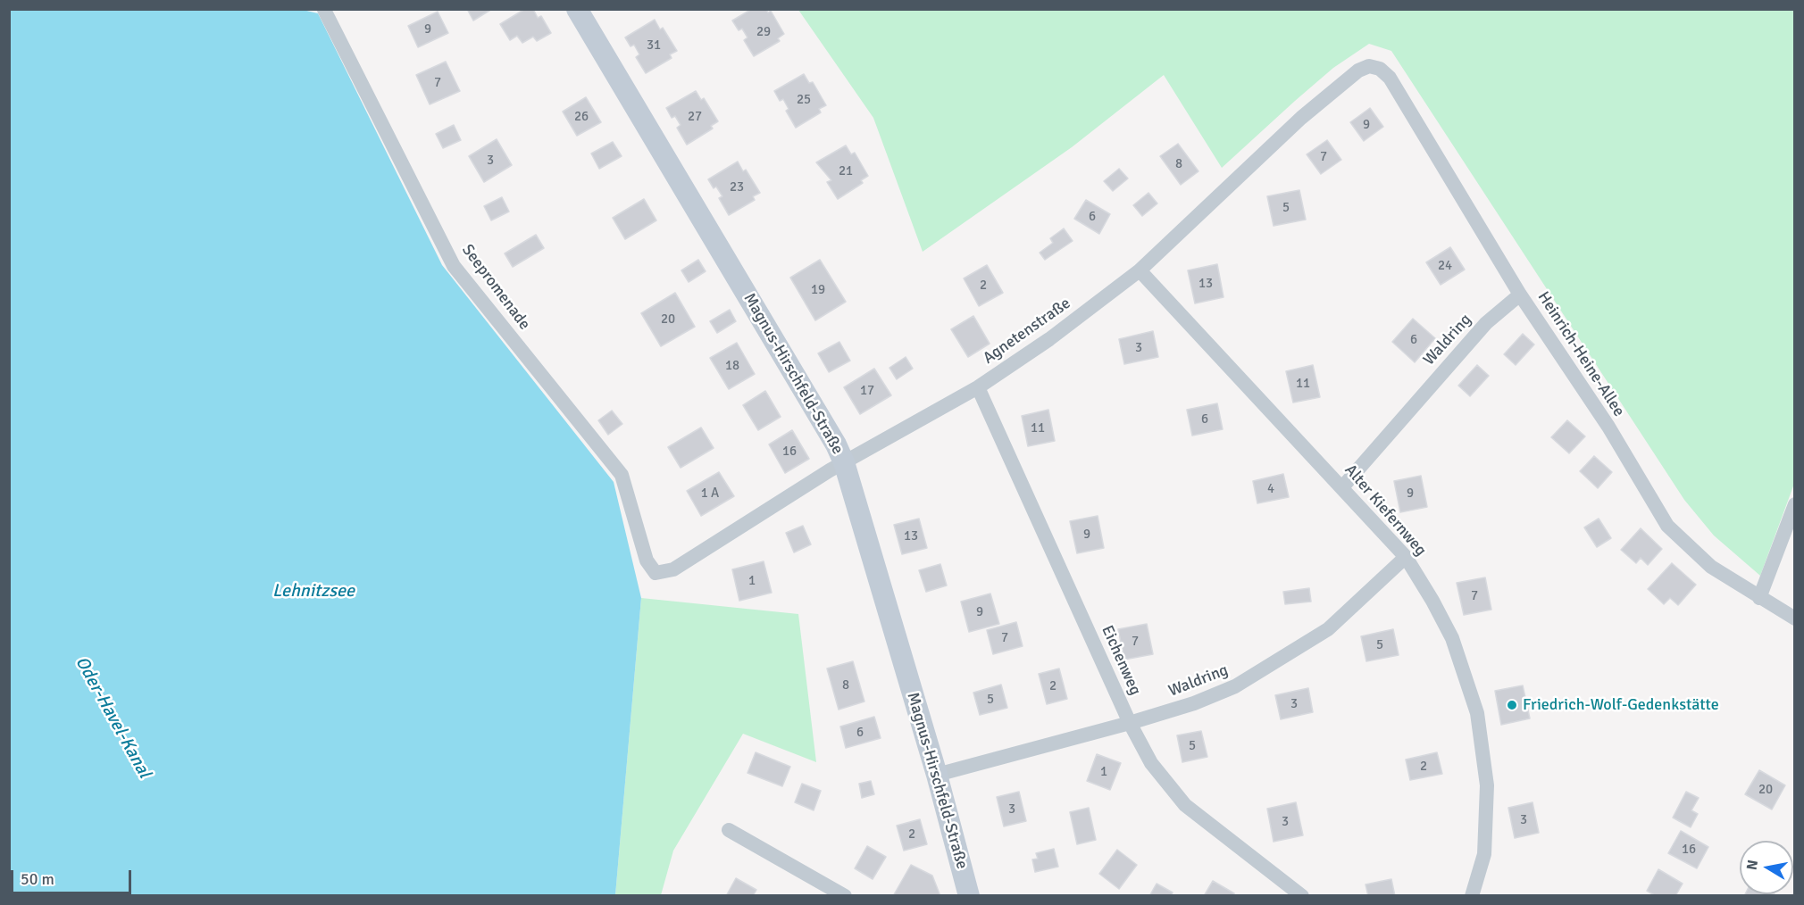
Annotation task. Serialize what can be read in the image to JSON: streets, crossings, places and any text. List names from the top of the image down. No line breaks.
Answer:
{"streets":{"street":["Seepromenade","Agnetenstraße","Waldring","Heinrich-Heine-Allee","Magnus-Hirschfeld-Straße","Alter Kiefernweg","Eichenweg"]},"crossings":[["Seepromenade","Agnetenstraße"],["Agnetenstraße","Heinrich-Heine-Allee"],["Agnetenstraße","Magnus-Hirschfeld-Straße"],["Agnetenstraße","Alter Kiefernweg"],["Agnetenstraße","Eichenweg"],["Waldring","Heinrich-Heine-Allee"],["Waldring","Magnus-Hirschfeld-Straße"],["Waldring","Alter Kiefernweg"],["Waldring","Eichenweg"]],"water":["Lehnitzsee","Oder-Havel-Kanal"],"places":["Friedrich-Wolf-Gedenkstätte"],"house_numbers":["9","29","31","7","25","26","27","9","7","3","8","21","23","5","6","24","13","2","19","20","6","3","18","11","17","6","11","16","4","1 A","9","9","13","1","7","9","7","7","5","8","2","5","3","6","5","2","1","20","3","3","3","2","16"],"scale_bar":"50 m","north":"left"}
